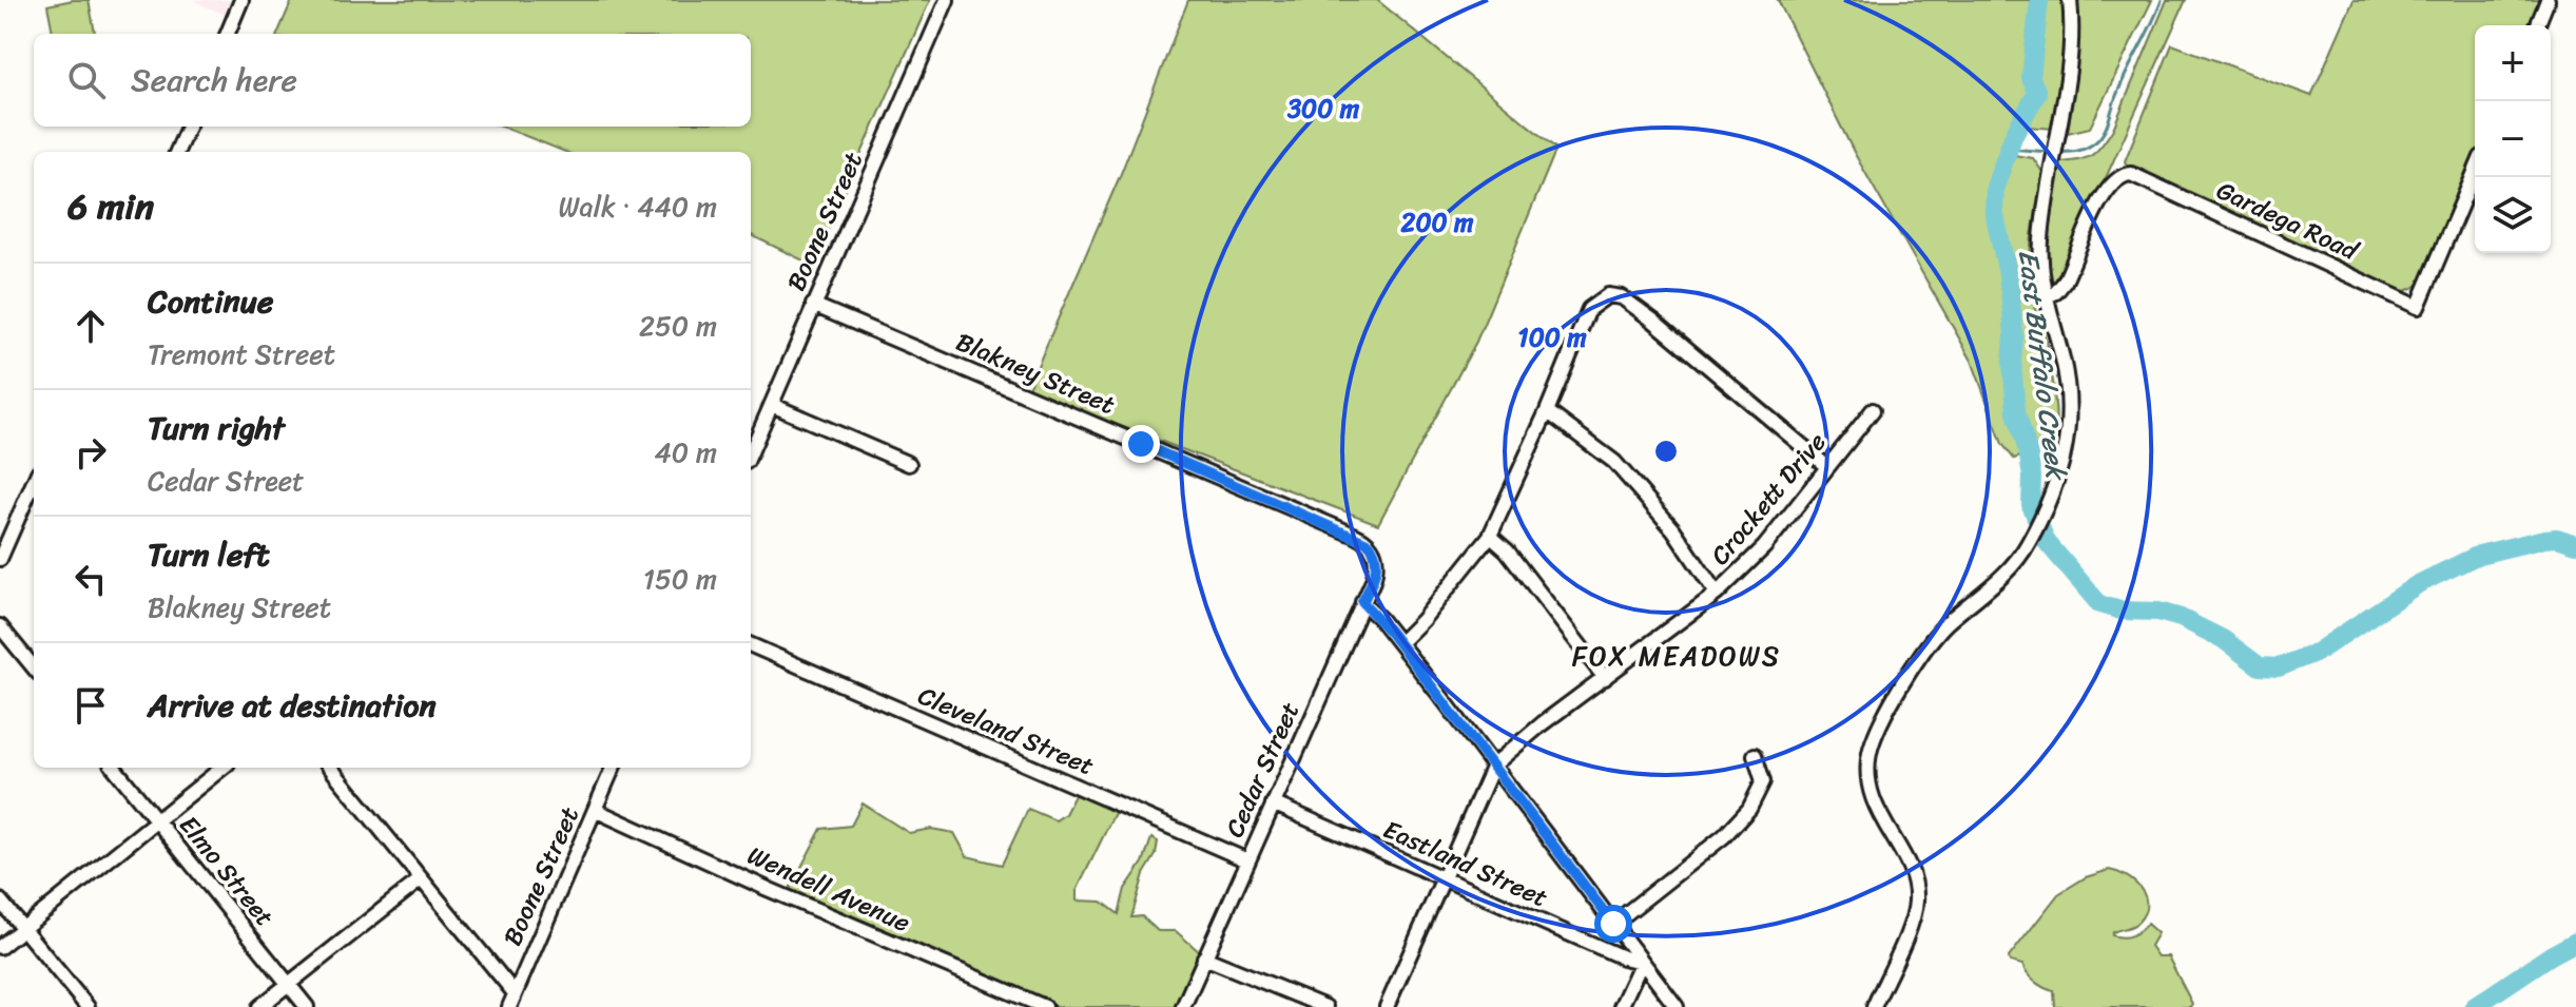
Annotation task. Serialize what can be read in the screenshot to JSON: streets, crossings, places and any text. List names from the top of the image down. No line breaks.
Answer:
{"streets":{"street":["Gardega Road","Boone Street","Blakney Street","Crockett Drive","Cleveland Street","Cedar Street","Eastland Street","Elmo Street","Wendell Avenue"]},"crossings":[["Boone Street","Blakney Street"],["Boone Street","Wendell Avenue"],["Blakney Street","Cedar Street"],["Cleveland Street","Cedar Street"],["Cedar Street","Eastland Street"]],"districts":["FOX MEADOWS"],"water":["East Buffalo Creek"],"page":{"map_buttons":["+","−"],"search":"Search here","heading":["6 min","Walk · 440 m"],"list":[["Continue","Tremont Street","250 m"],["Turn right","Cedar Street","40 m"],["Turn left","Blakney Street","150 m"],"Arrive at destination"]},"rings":["300 m","200 m","100 m"]}
